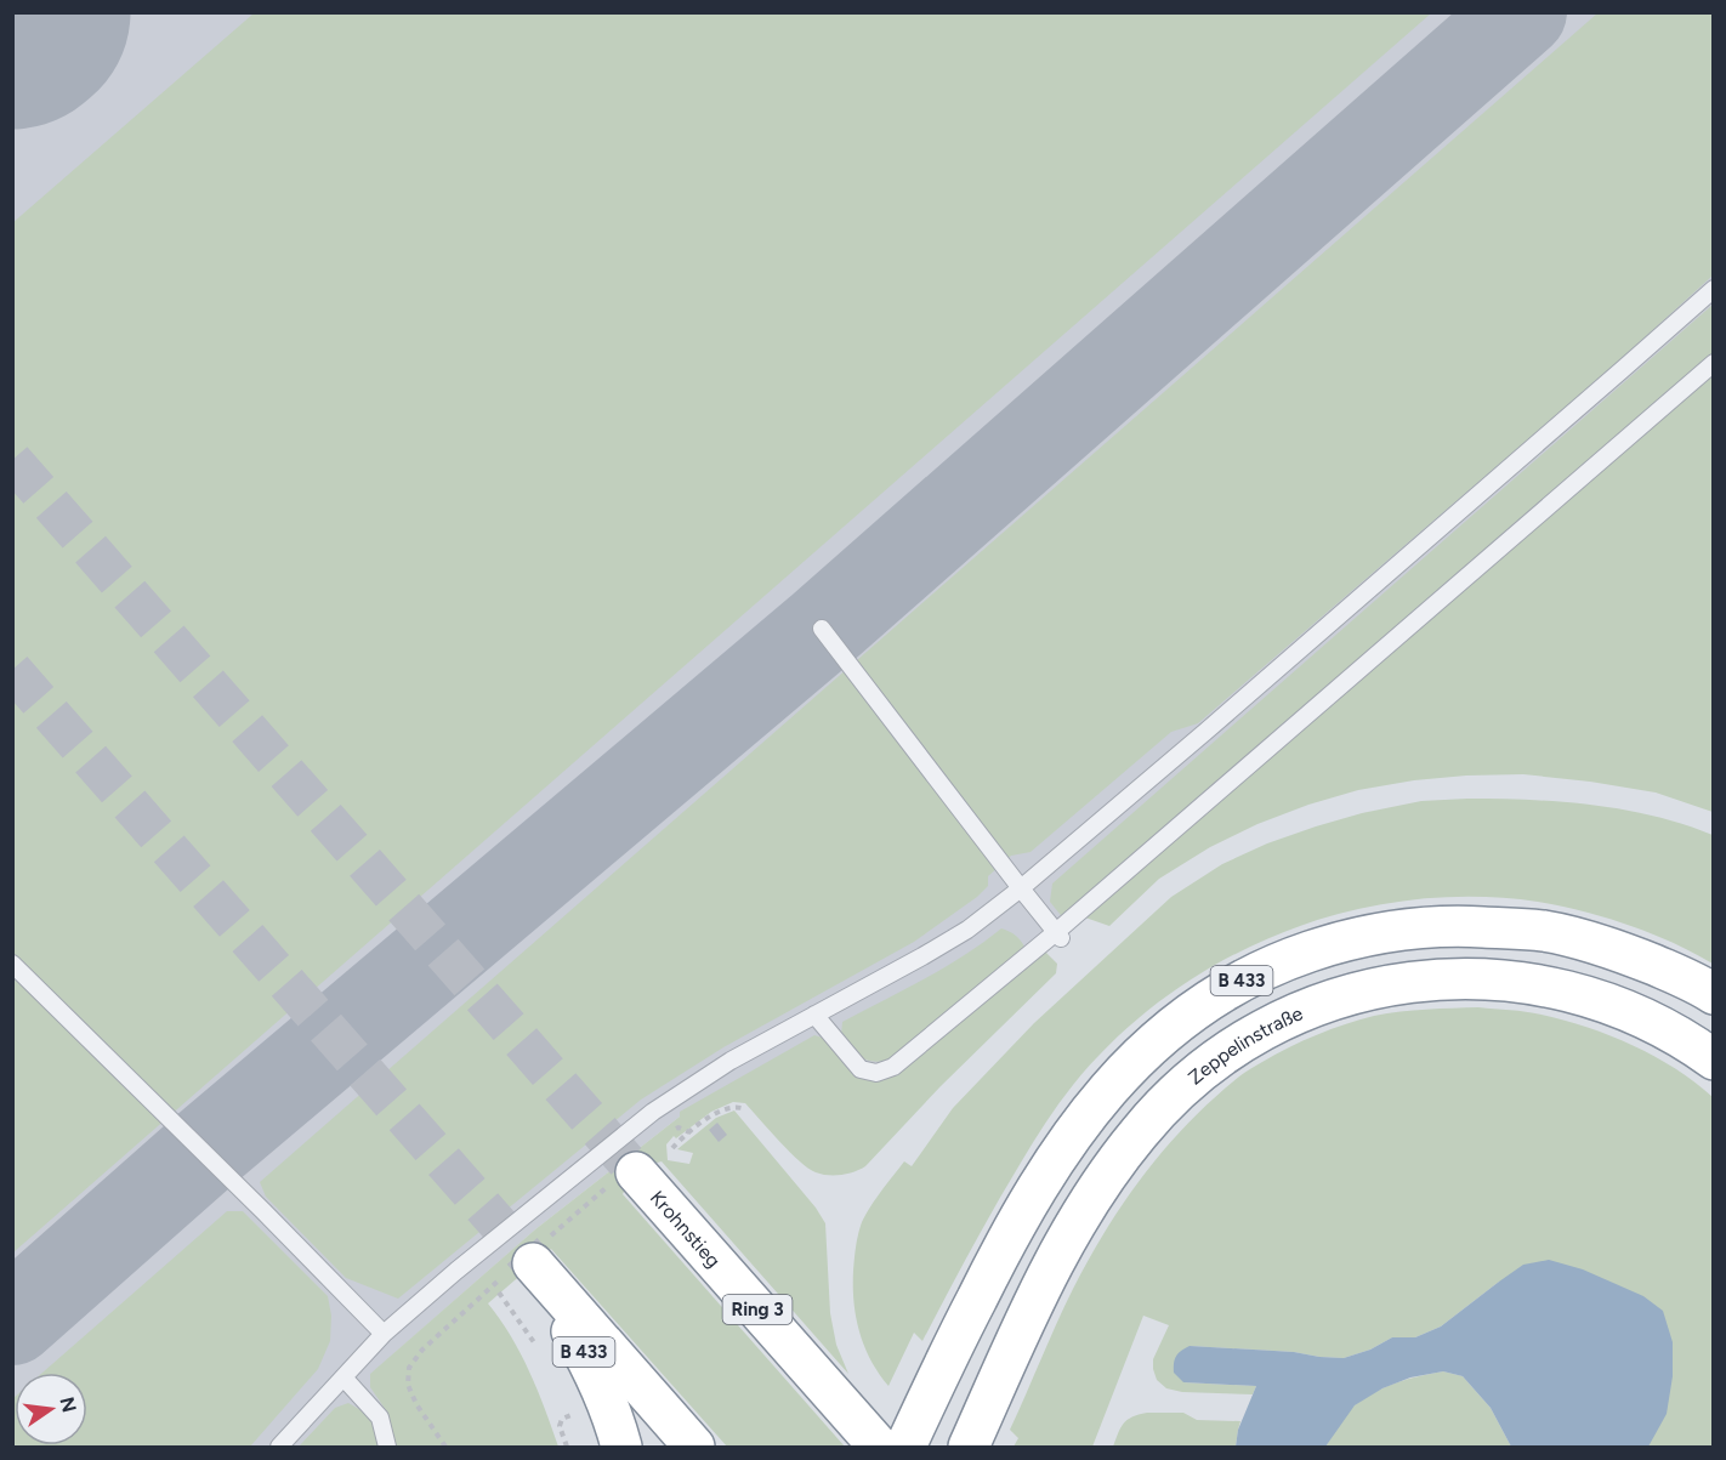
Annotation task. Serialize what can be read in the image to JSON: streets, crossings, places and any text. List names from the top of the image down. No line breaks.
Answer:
{"streets":{"highway":["B 433","Zeppelinstraße","Krohnstieg","Ring 3"]},"north":"right"}
